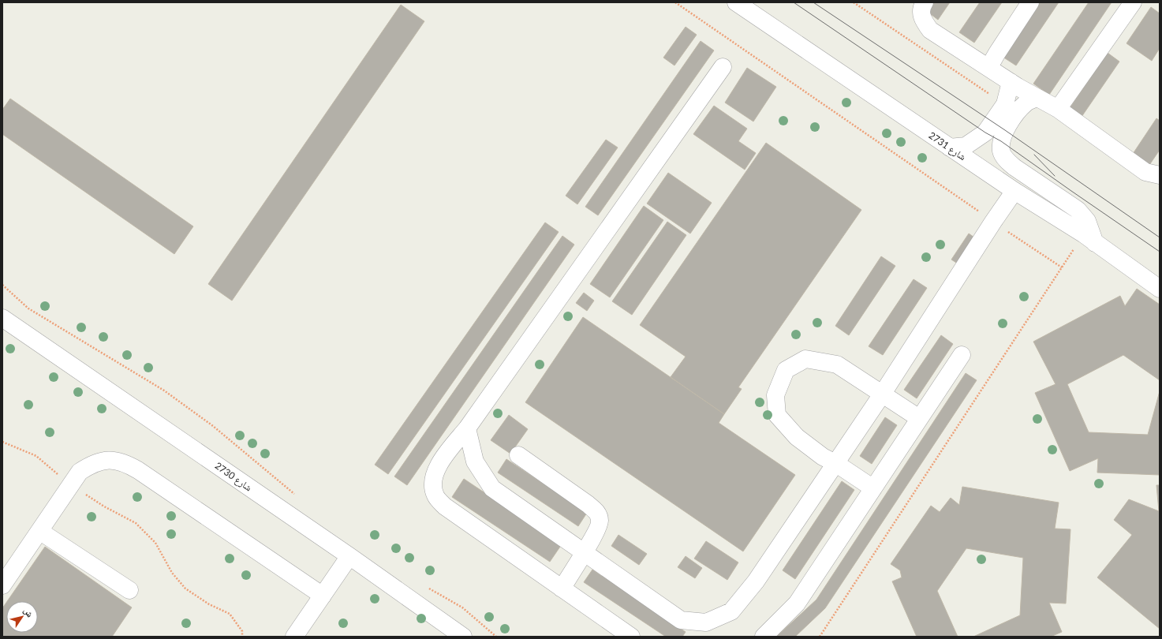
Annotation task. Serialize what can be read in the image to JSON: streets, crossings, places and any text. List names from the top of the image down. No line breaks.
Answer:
{"streets":{"street":["شارع 2731","شارع 2730"]},"north":"top right"}
